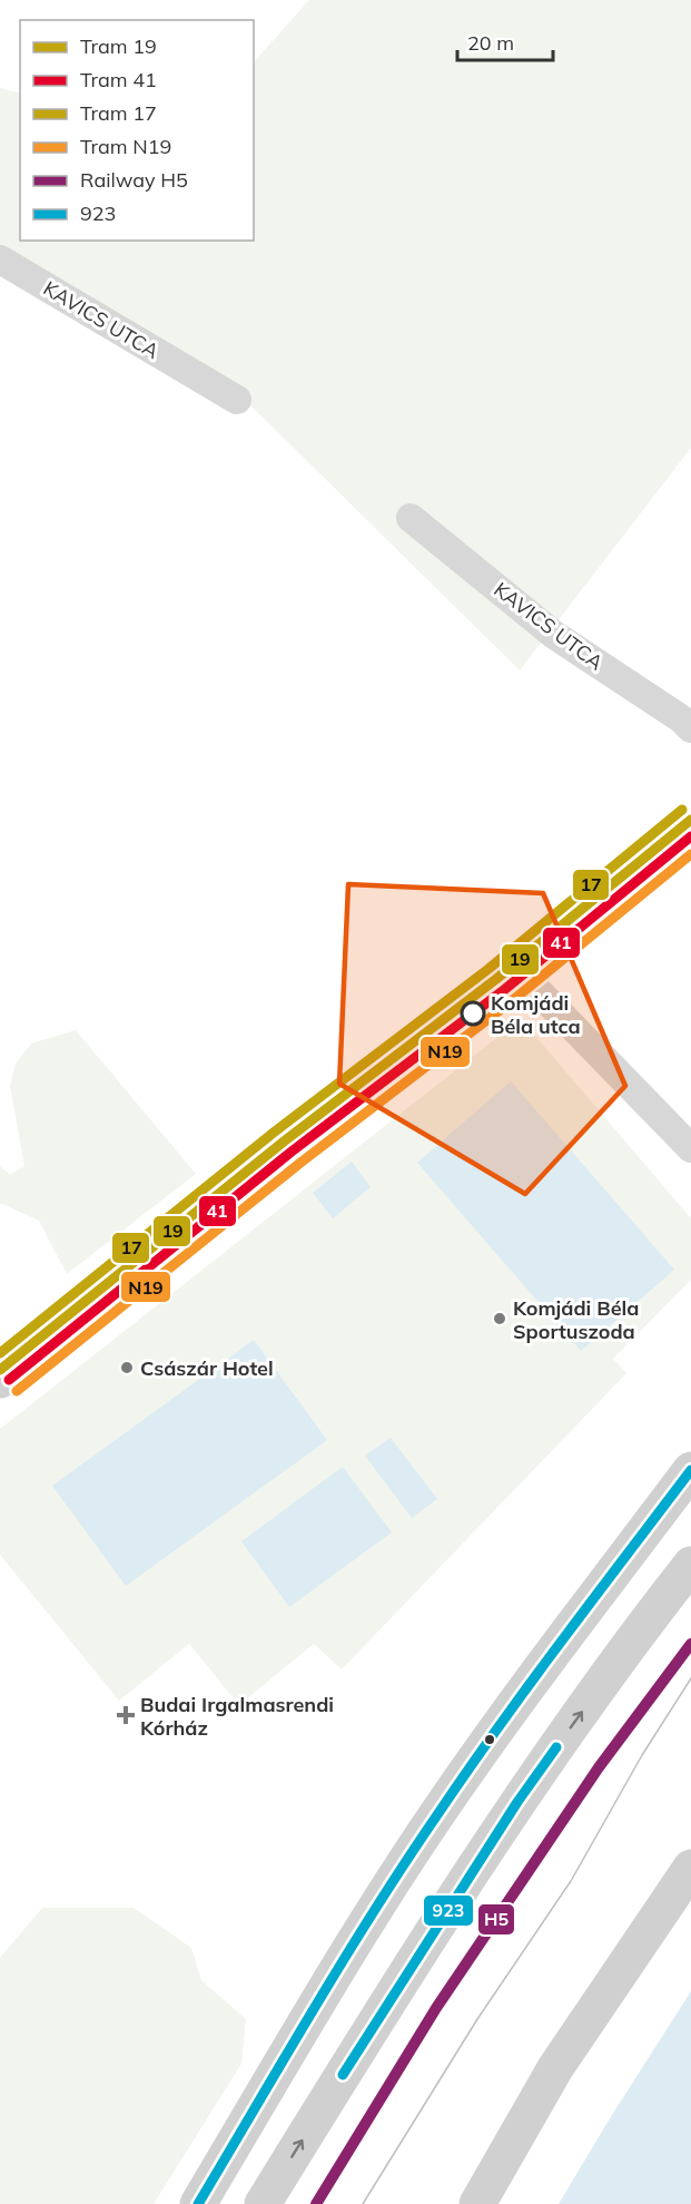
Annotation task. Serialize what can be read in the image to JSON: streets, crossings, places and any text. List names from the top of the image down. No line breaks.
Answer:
{"streets":{"street":["KAVICS UTCA"]},"places":{"other":["Komjádi Béla utca","Komjádi Béla Sportuszoda","Császár Hotel"],"health":["Budai Irgalmasrendi Kórház"]},"lines":["tram line 17","tram line 19","tram line 41","tram line N19","transit line 923","rail line H5"],"legend":["Tram 19","Tram 41","Tram 17","Tram N19","Railway H5","923"],"scale_bar":"20 m"}
